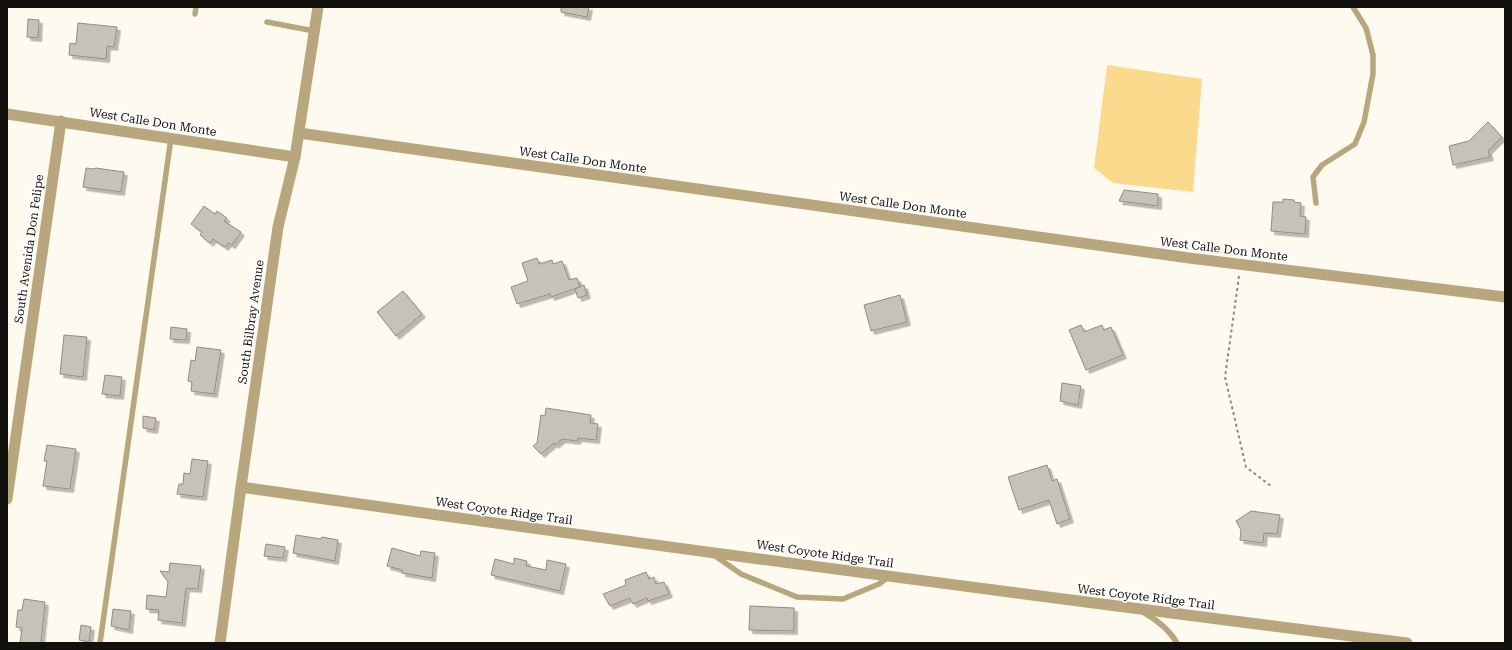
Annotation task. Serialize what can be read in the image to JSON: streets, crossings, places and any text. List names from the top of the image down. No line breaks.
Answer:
{"streets":{"street":["West Calle Don Monte","South Avenida Don Felipe","South Bilbray Avenue","West Coyote Ridge Trail"]},"crossings":[["West Calle Don Monte","South Avenida Don Felipe"],["West Calle Don Monte","South Bilbray Avenue"],["South Bilbray Avenue","West Coyote Ridge Trail"]]}
